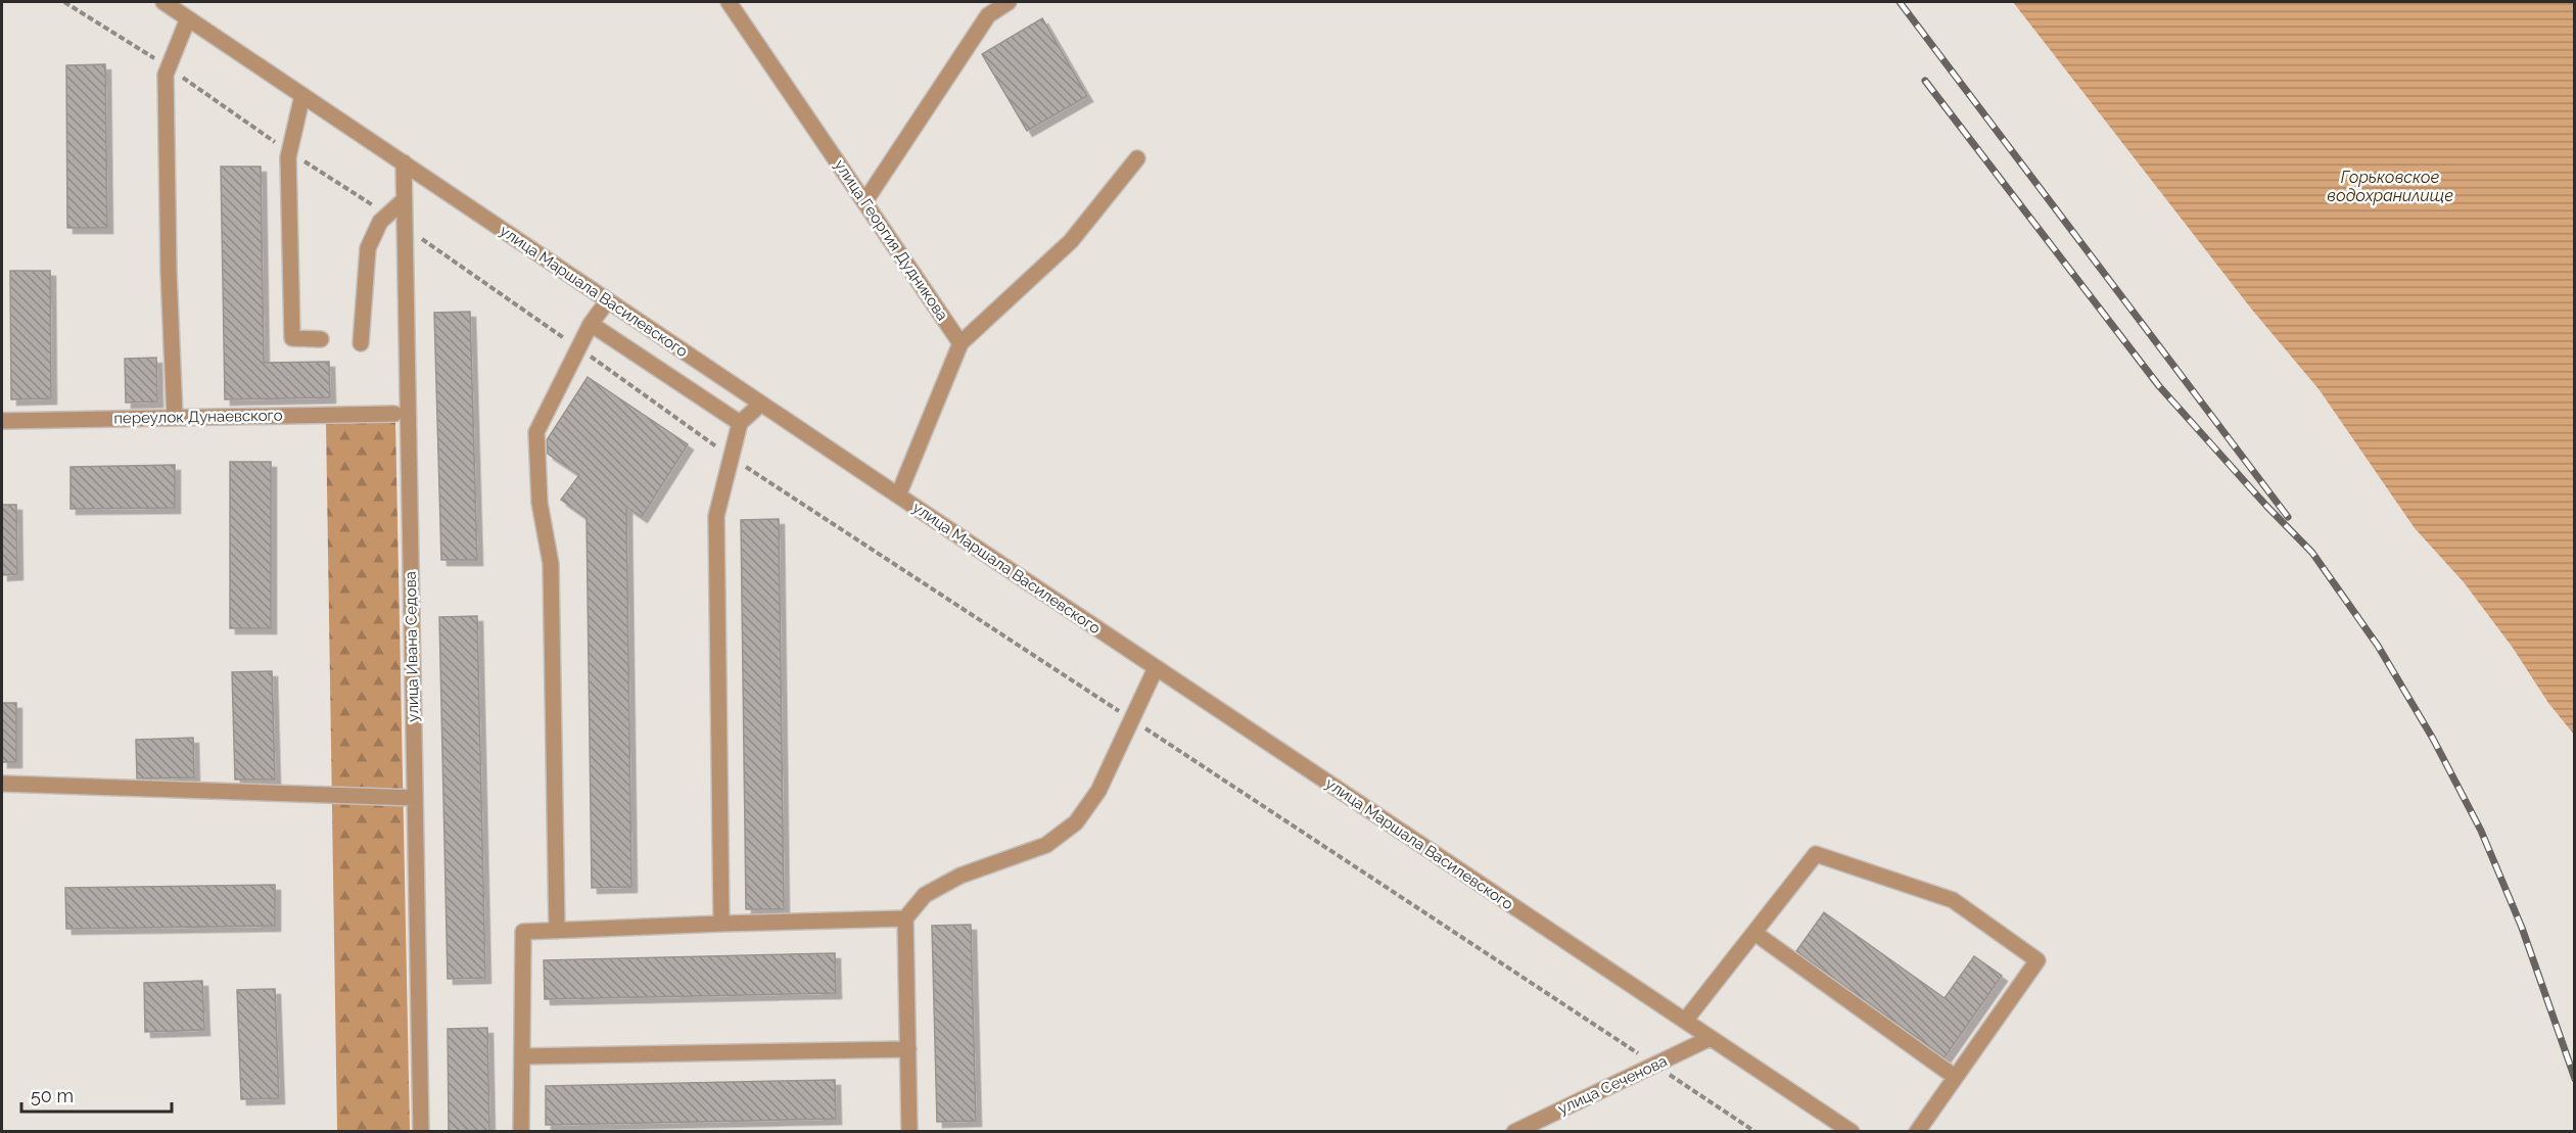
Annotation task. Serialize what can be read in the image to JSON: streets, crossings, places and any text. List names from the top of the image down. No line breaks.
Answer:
{"streets":{"street":["улица Георгия Дудникова","улица Маршала Василевского","переулок Дунаевского","улица Ивана Седова","улица Сеченова"]},"crossings":[["улица Маршала Василевского","улица Ивана Седова"],["улица Маршала Василевского","улица Сеченова"]],"water":["Горьковское водохранилище"],"scale_bar":"50 m"}
